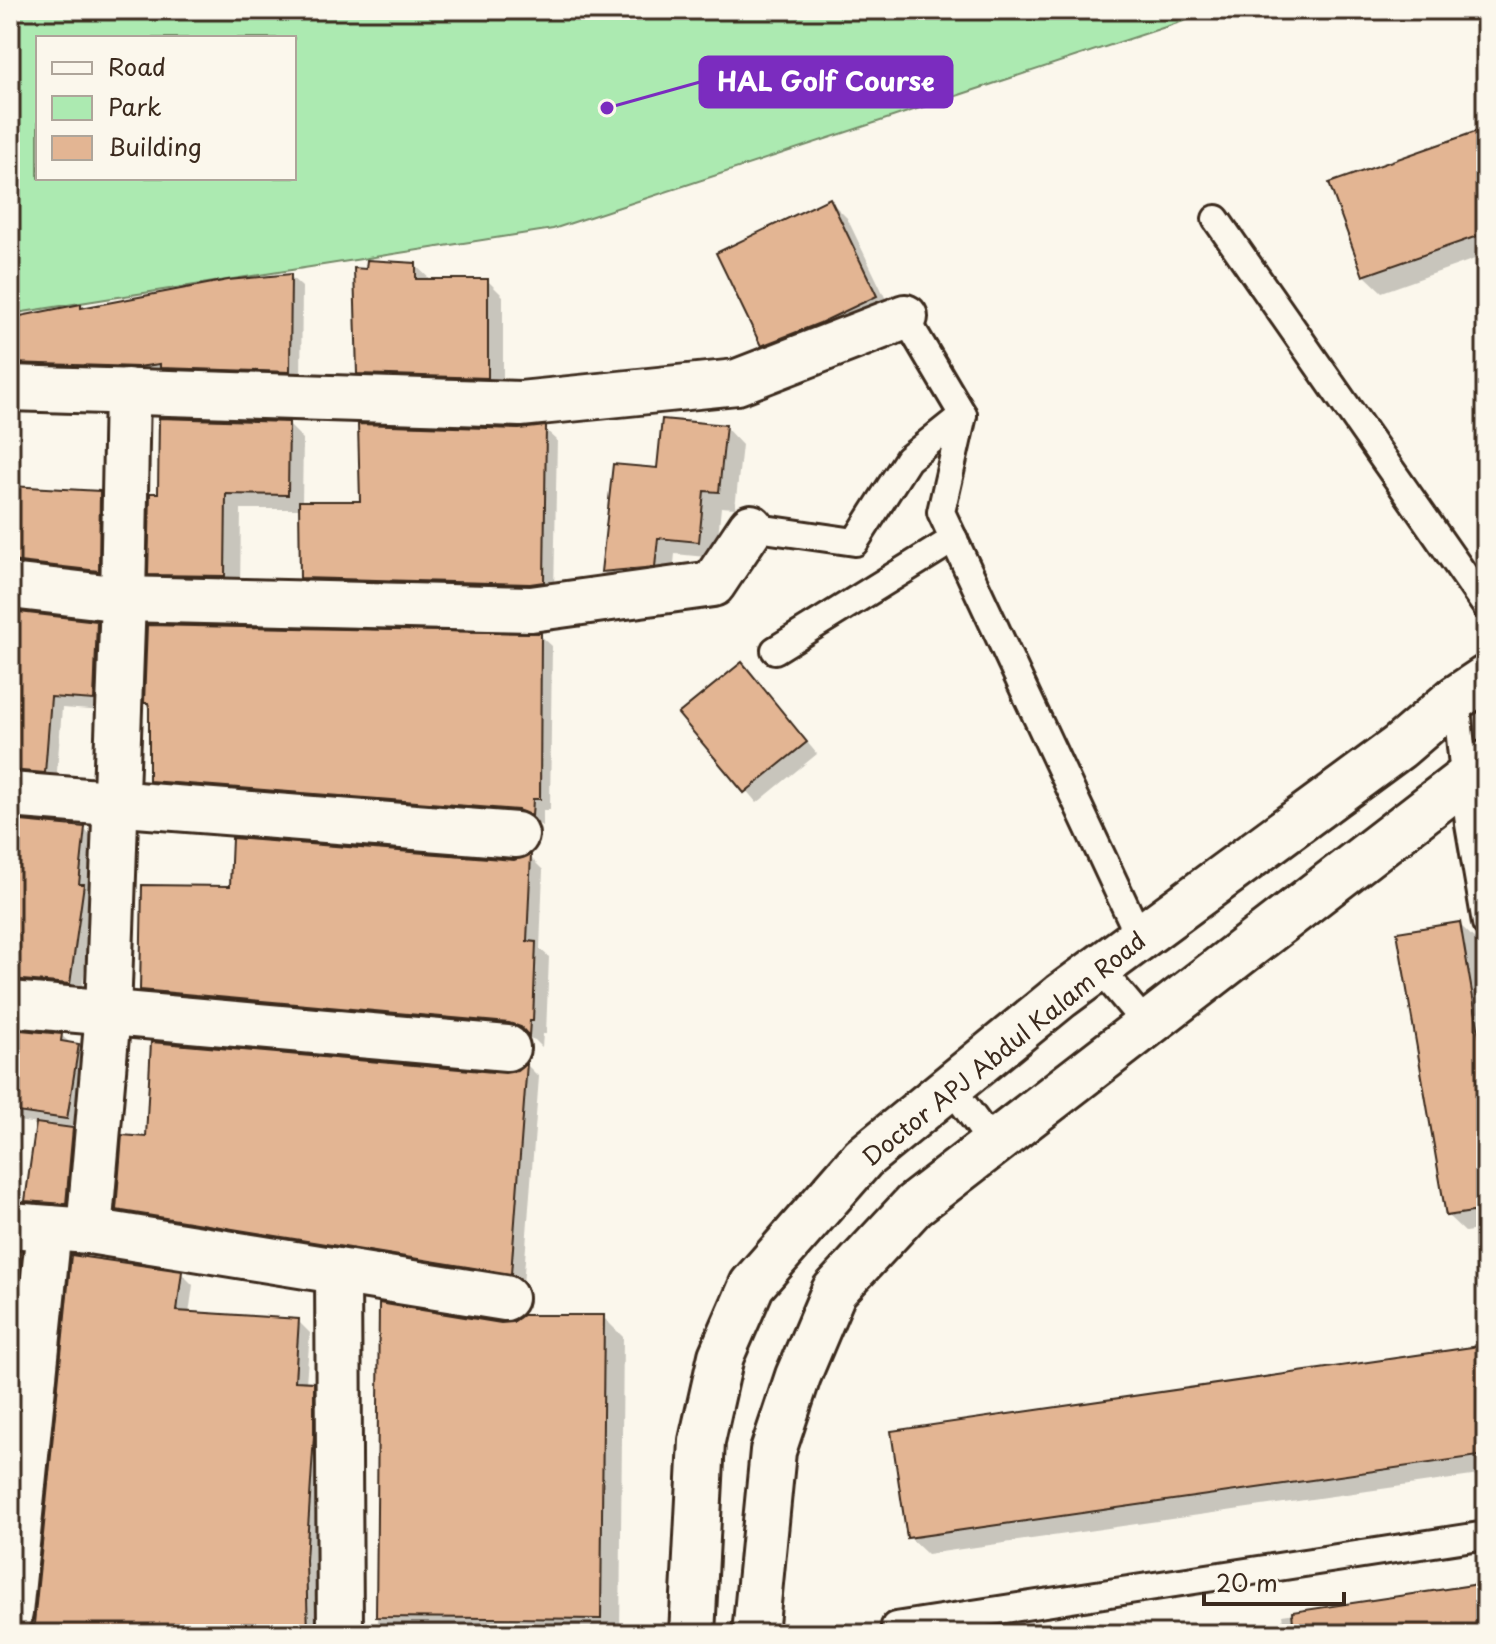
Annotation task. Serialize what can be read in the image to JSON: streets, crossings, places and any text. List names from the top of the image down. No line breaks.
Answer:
{"streets":{"street":["Doctor APJ Abdul Kalam Road"]},"places":["HAL Golf Course"],"legend":["Road","Park","Building"],"scale_bar":"20 m"}
